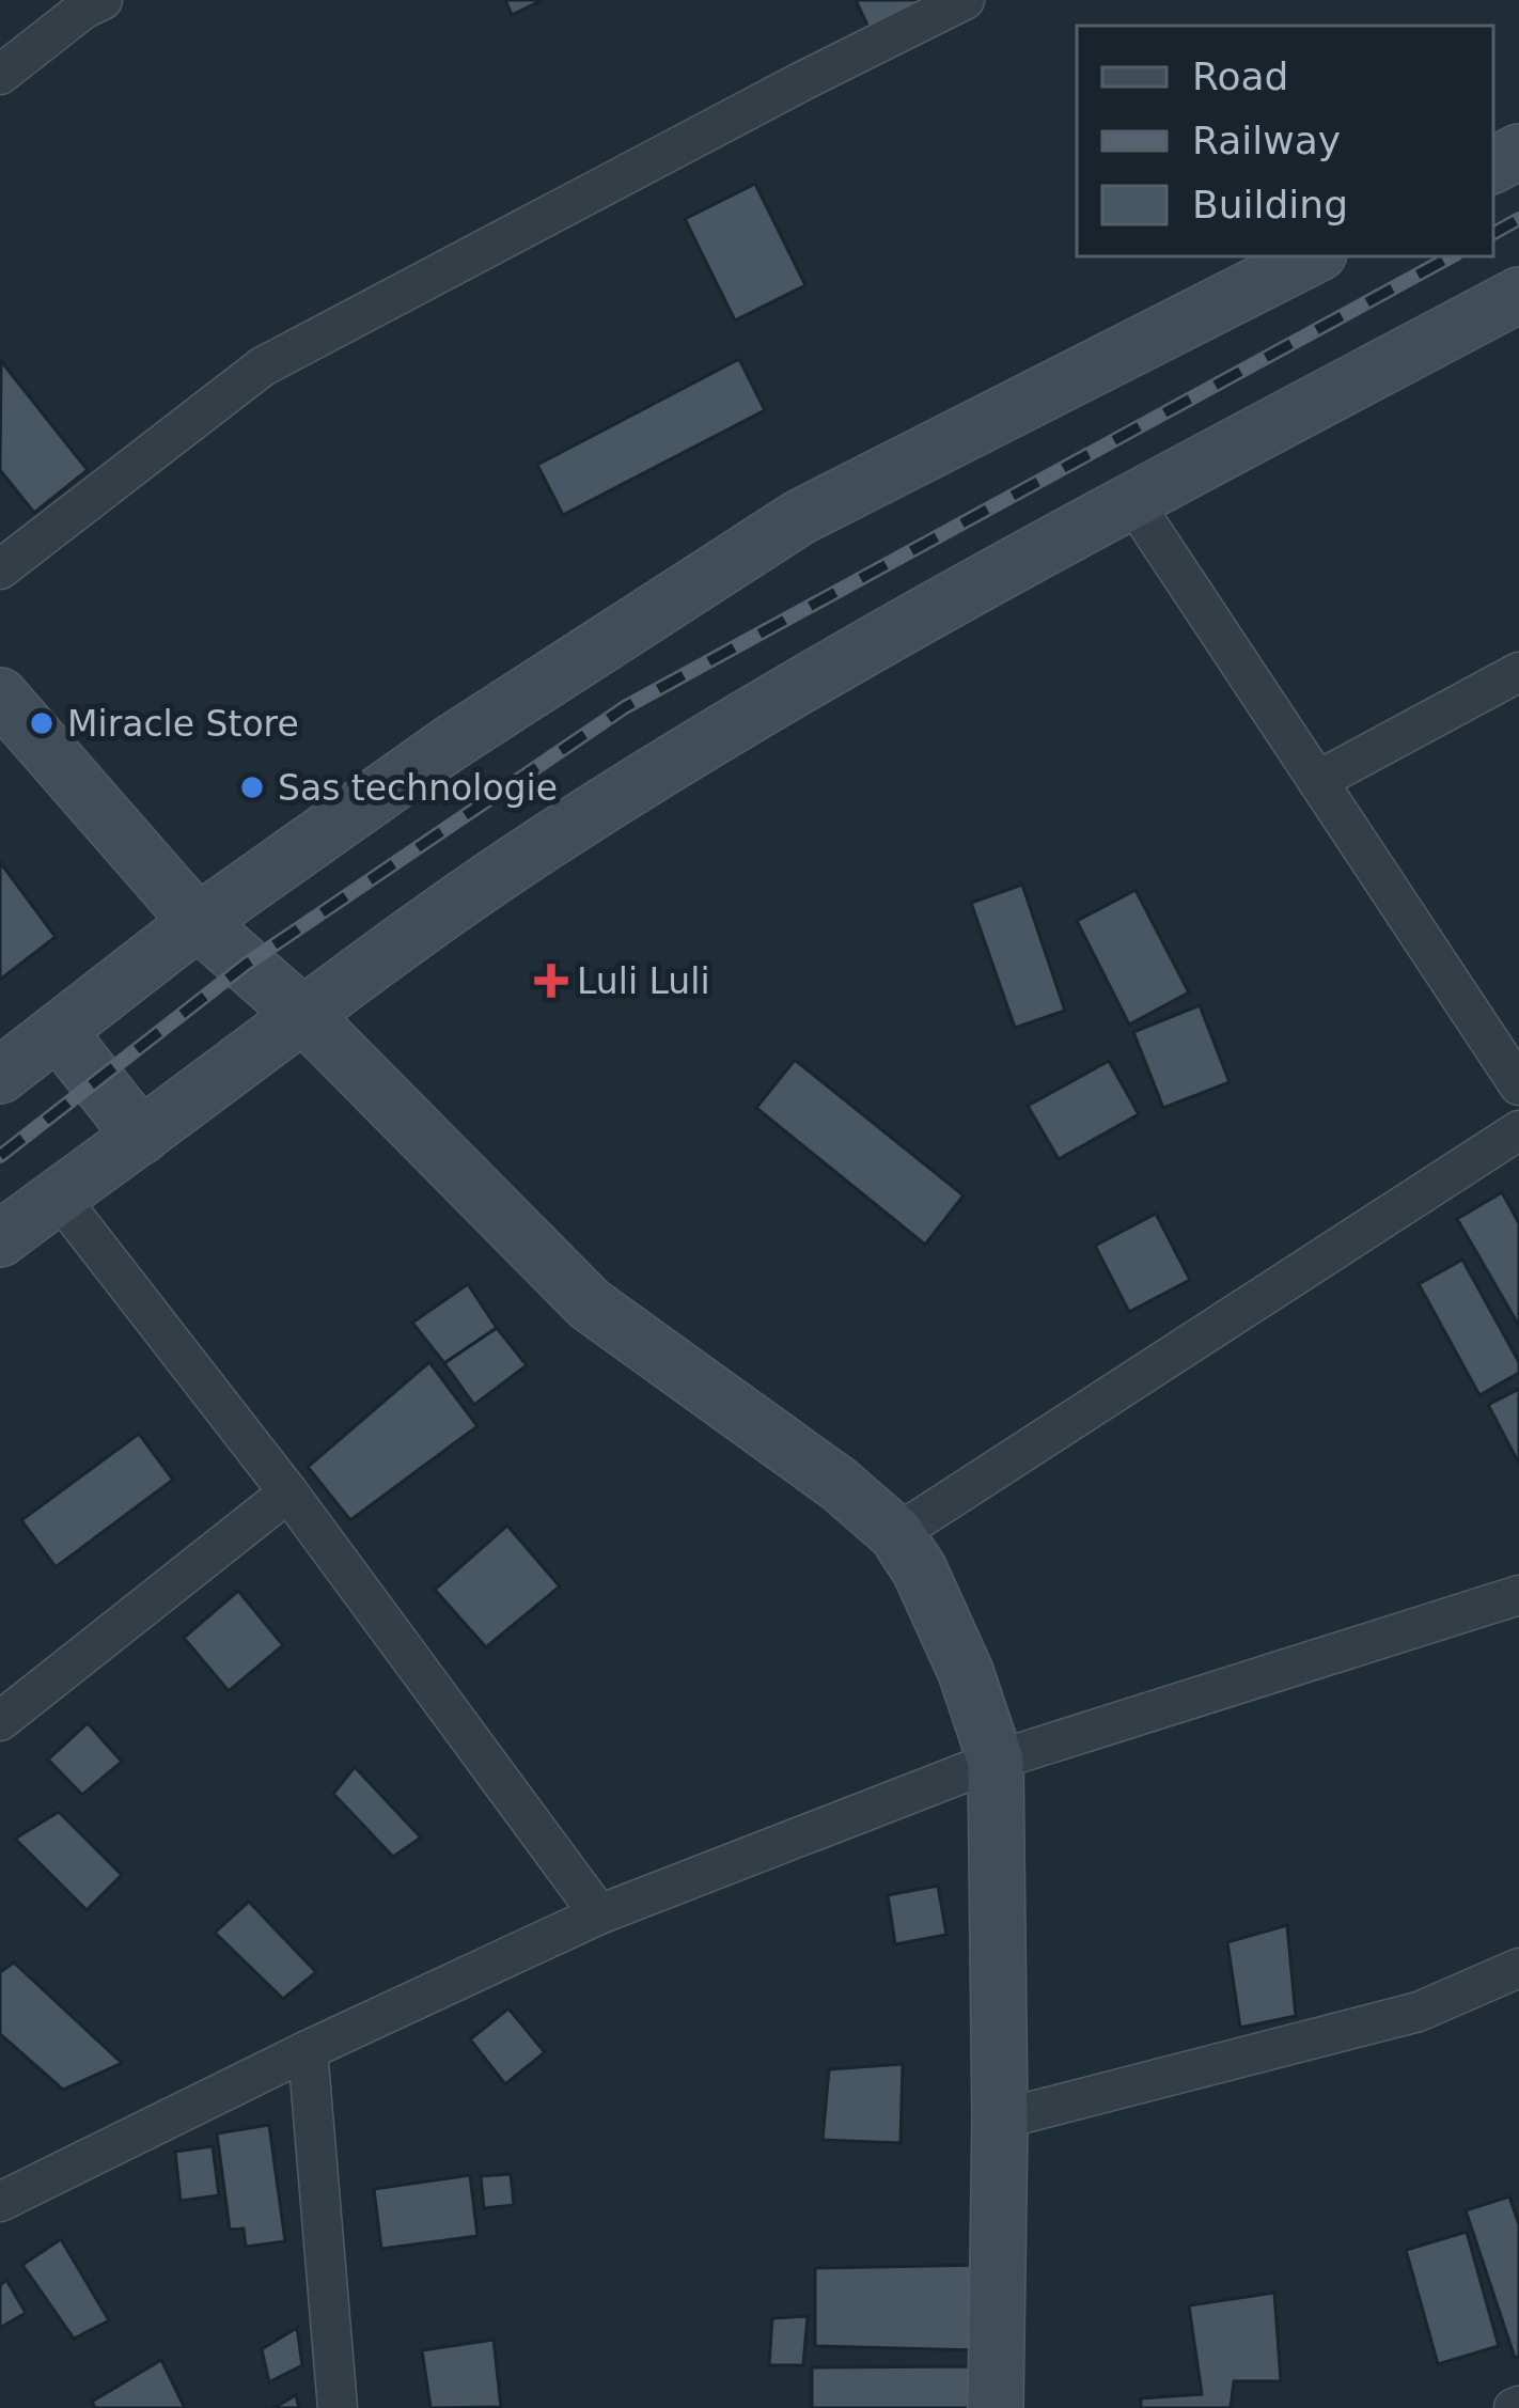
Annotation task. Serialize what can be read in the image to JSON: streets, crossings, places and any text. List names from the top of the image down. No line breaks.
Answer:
{"places":{"other":["Miracle Store","Sas technologie"],"health":["Luli Luli"]},"legend":["Road","Railway","Building"]}
